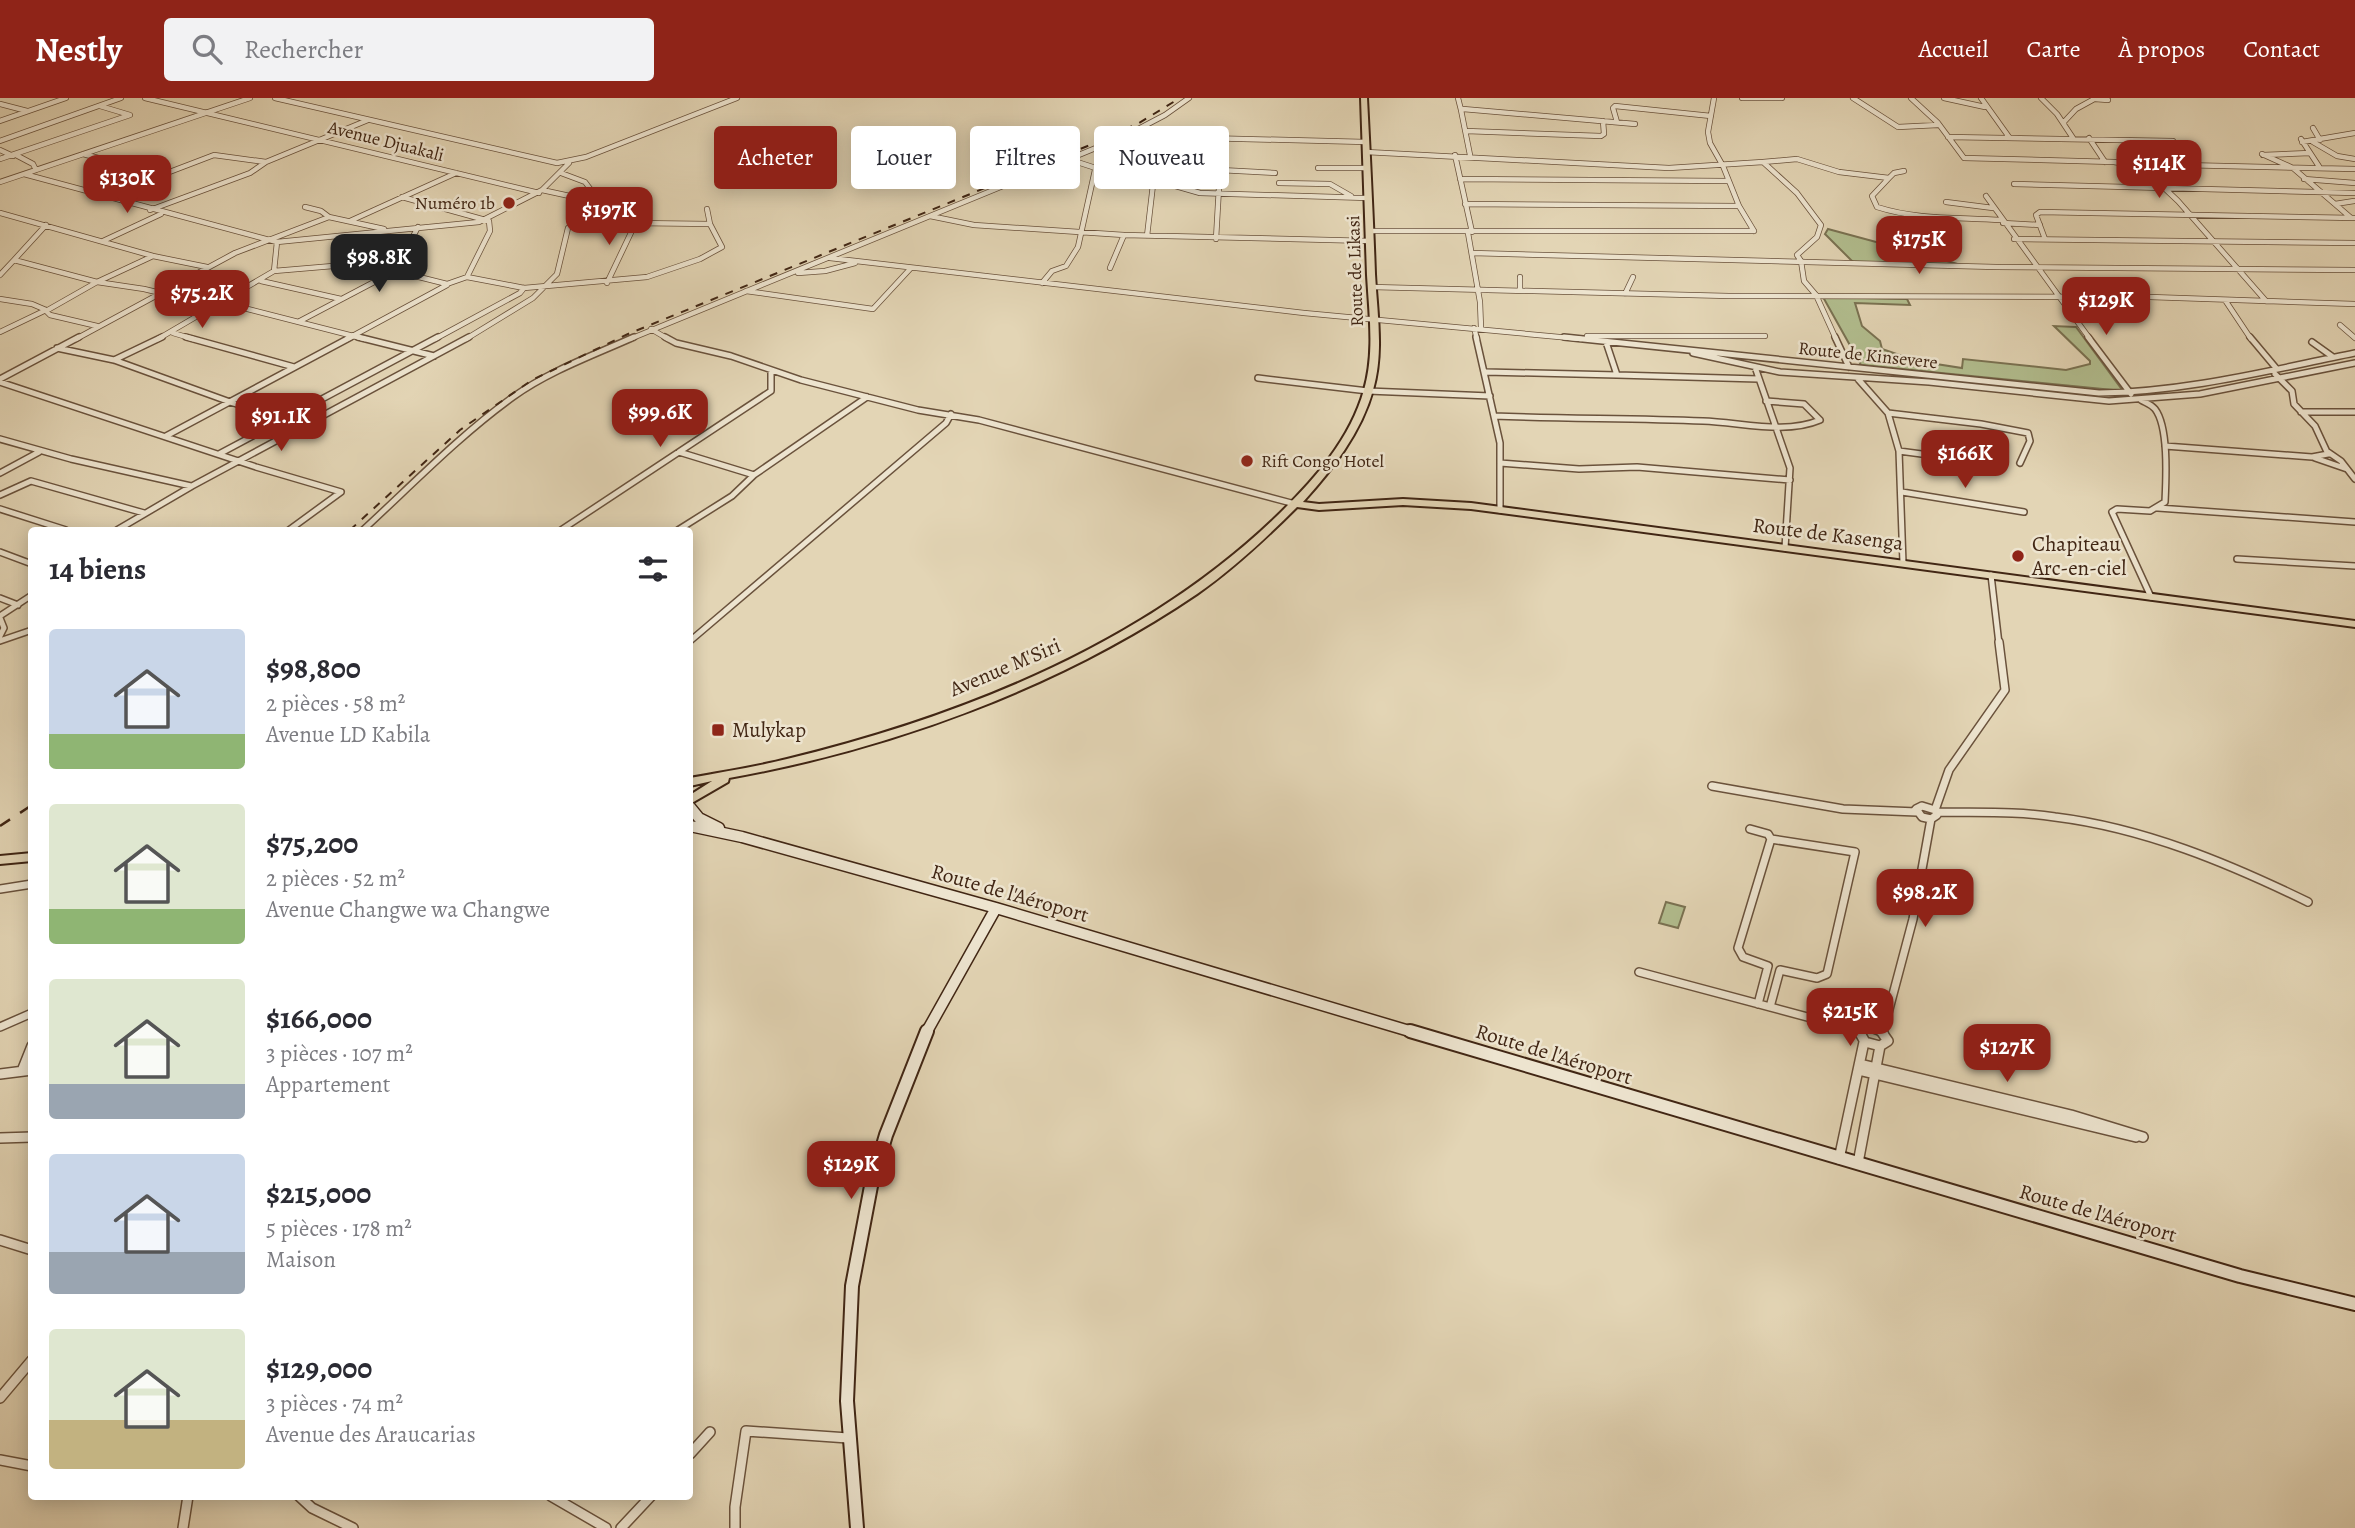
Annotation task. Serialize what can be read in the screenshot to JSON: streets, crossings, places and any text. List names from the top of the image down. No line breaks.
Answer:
{"streets":{"highway":["Route de Likasi","Route de Kasenga","Avenue M'Siri"],"main road":["Route de l'Aéroport"],"street":["Avenue Djuakali","Route de Kinsevere"]},"crossings":[["Route de Likasi","Route de Kinsevere"],["Route de Likasi","Route de Kasenga"],["Route de Likasi","Avenue M'Siri"],["Route de Kasenga","Avenue M'Siri"]],"places":{"other":["Numéro 1b","Rift Congo Hotel","Chapiteau Arc-en-ciel"],"transit":["Mulykap"]},"page":{"header":"Nestly","search":"Rechercher","nav":["Accueil","Carte","À propos","Contact"],"chip":["Acheter","Louer","Filtres","Nouveau"],"price":["$114K","$130K","$197K","$175K","$98.8K","$75.2K","$129K","$99.6K","$91.1K","$166K","$98.2K","$215K","$127K","$129K"],"heading":"14 biens","list":[{"name":"$98,800","note":"2 pièces · 58 m² · Avenue LD Kabila"},{"name":"$75,200","note":"2 pièces · 52 m² · Avenue Changwe wa Changwe"},{"name":"$166,000","note":"3 pièces · 107 m² · Appartement"},{"name":"$215,000","note":"5 pièces · 178 m² · Maison"},{"name":"$129,000","note":"3 pièces · 74 m² · Avenue des Araucarias"}]}}
